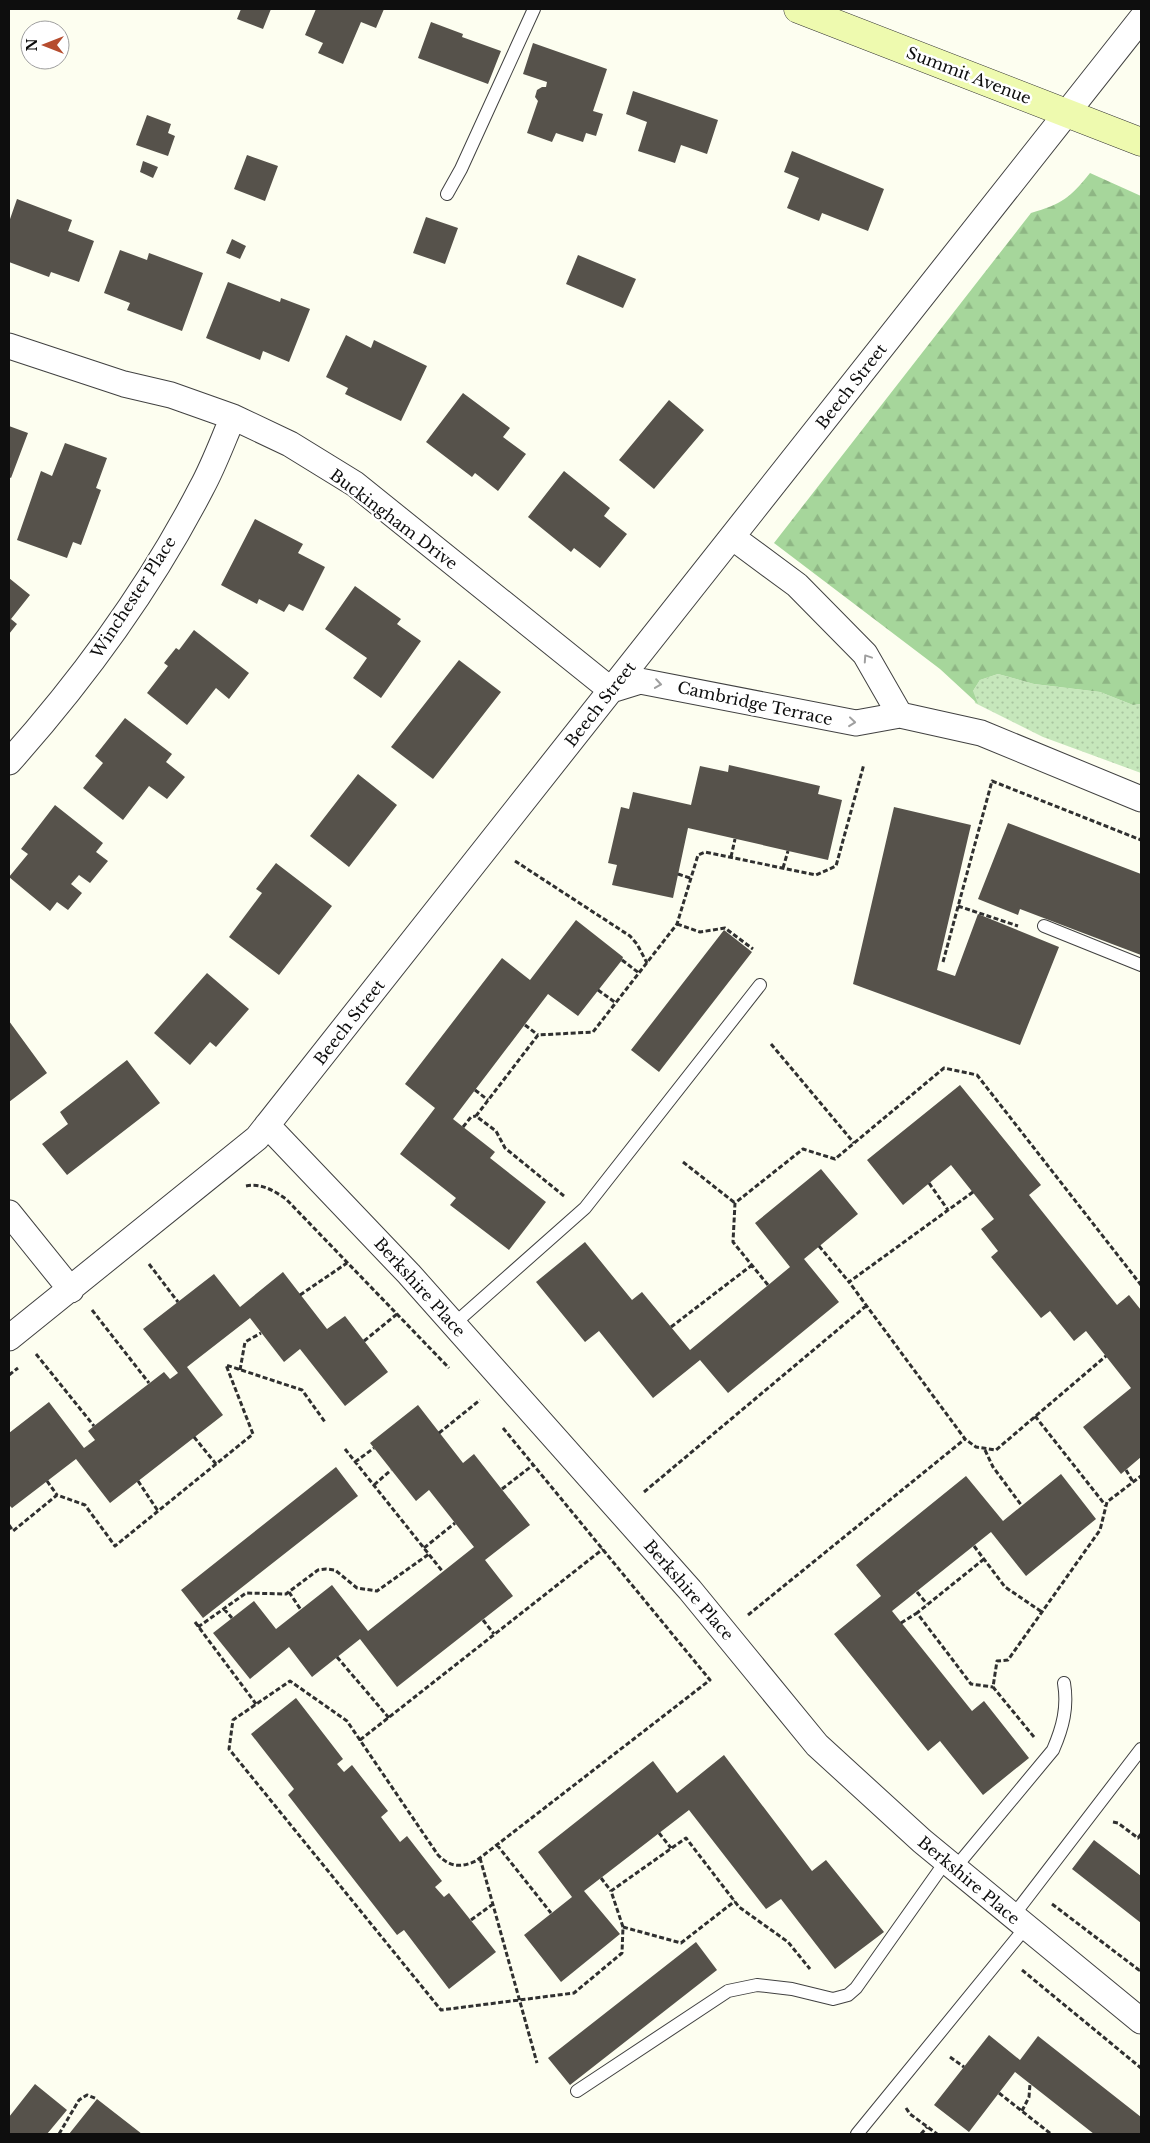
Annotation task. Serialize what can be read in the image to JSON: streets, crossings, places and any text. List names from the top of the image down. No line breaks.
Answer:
{"streets":{"street":["Summit Avenue","Beech Street","Buckingham Drive","Winchester Place","Cambridge Terrace","Berkshire Place"]},"crossings":[["Summit Avenue","Beech Street"],["Beech Street","Buckingham Drive"],["Beech Street","Cambridge Terrace"],["Beech Street","Berkshire Place"],["Buckingham Drive","Winchester Place"],["Buckingham Drive","Cambridge Terrace"]],"one_way":["Cambridge Terrace"],"north":"left"}
